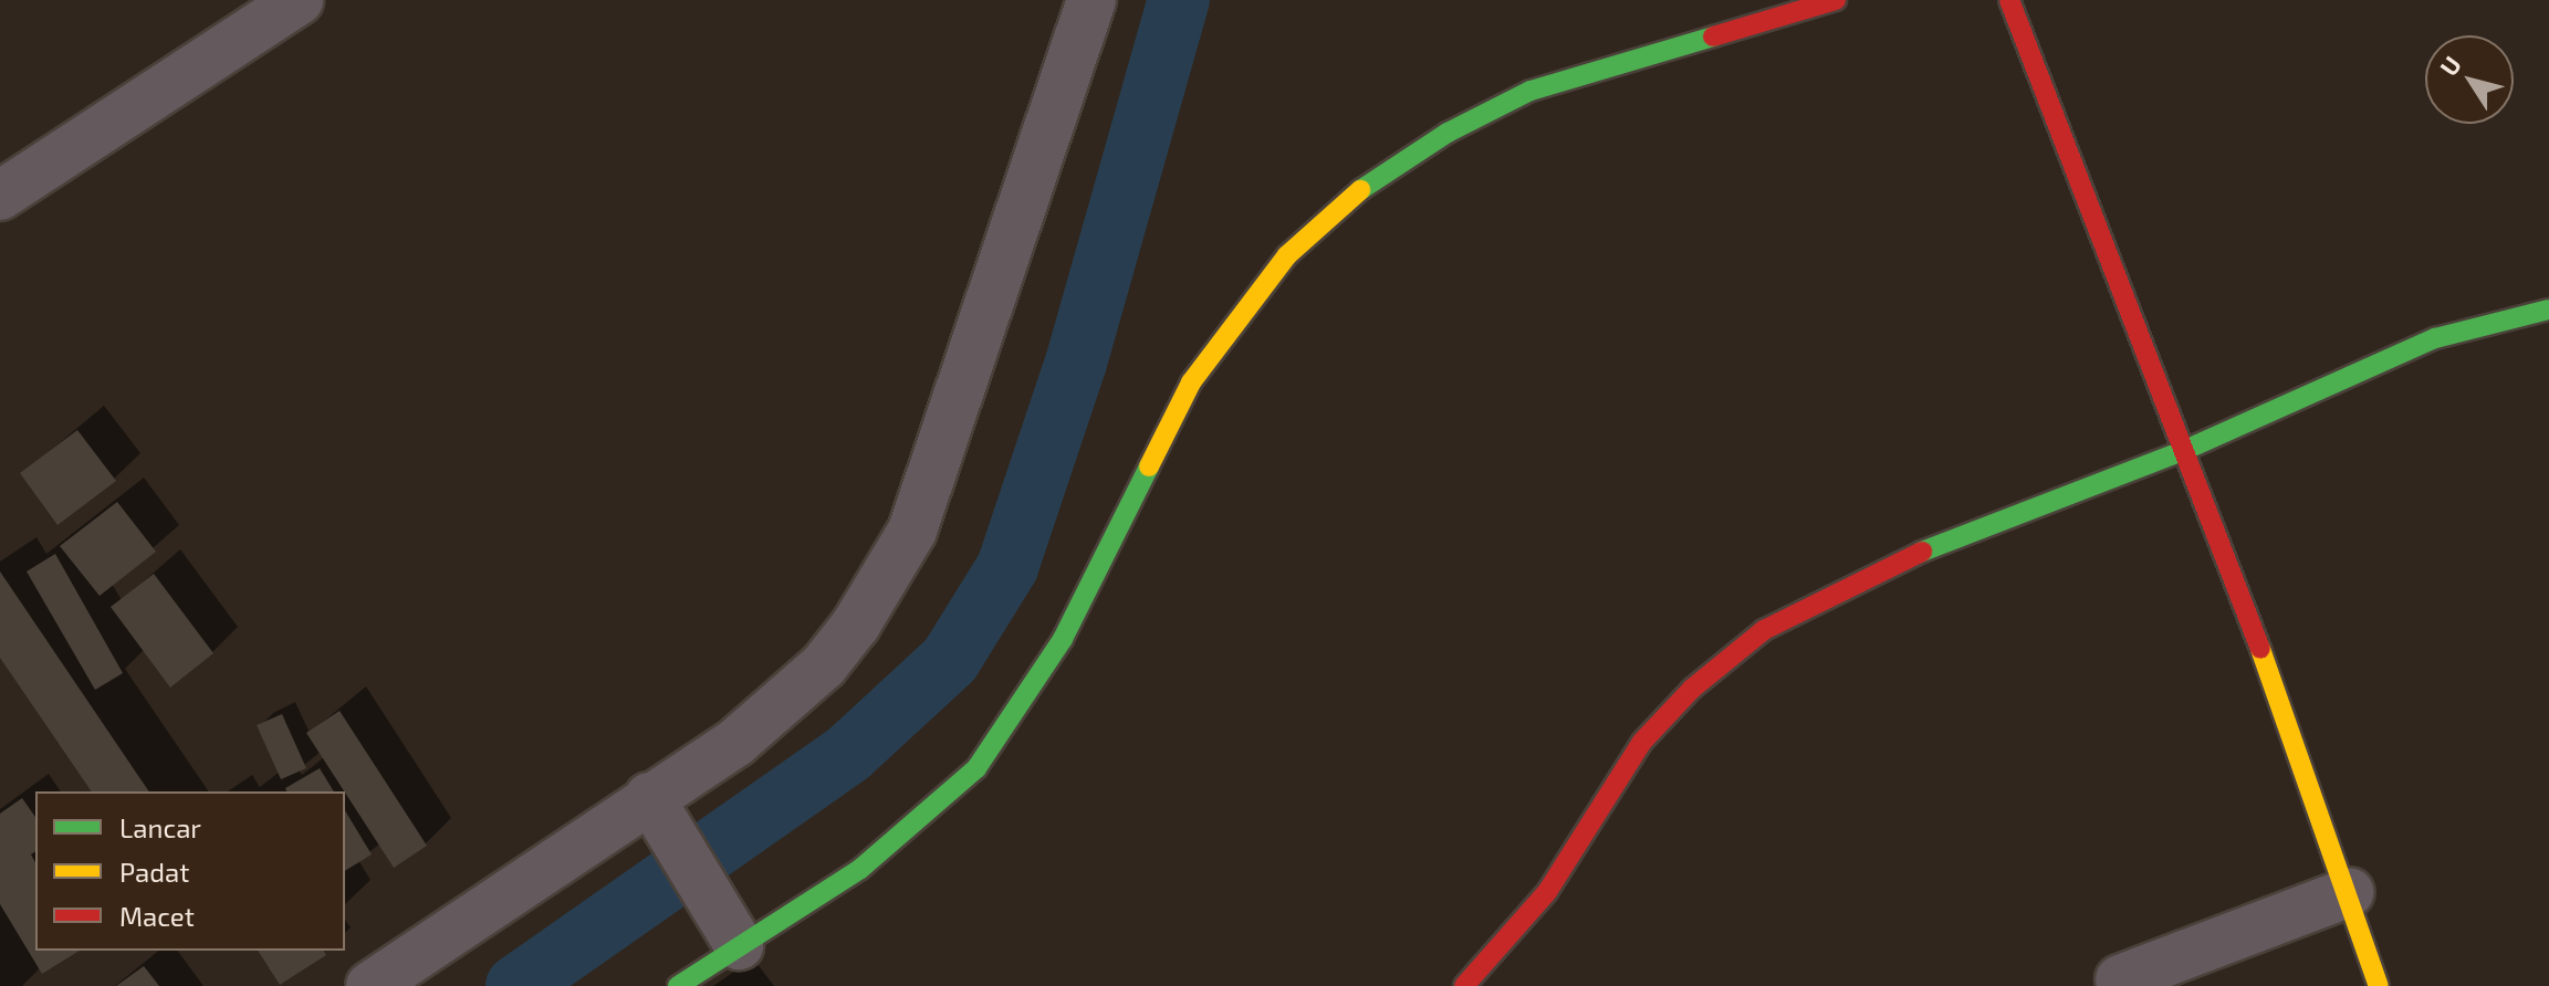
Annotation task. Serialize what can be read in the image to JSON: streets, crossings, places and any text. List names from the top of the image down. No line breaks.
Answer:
{"legend":["Lancar","Padat","Macet"],"north":"top left"}
